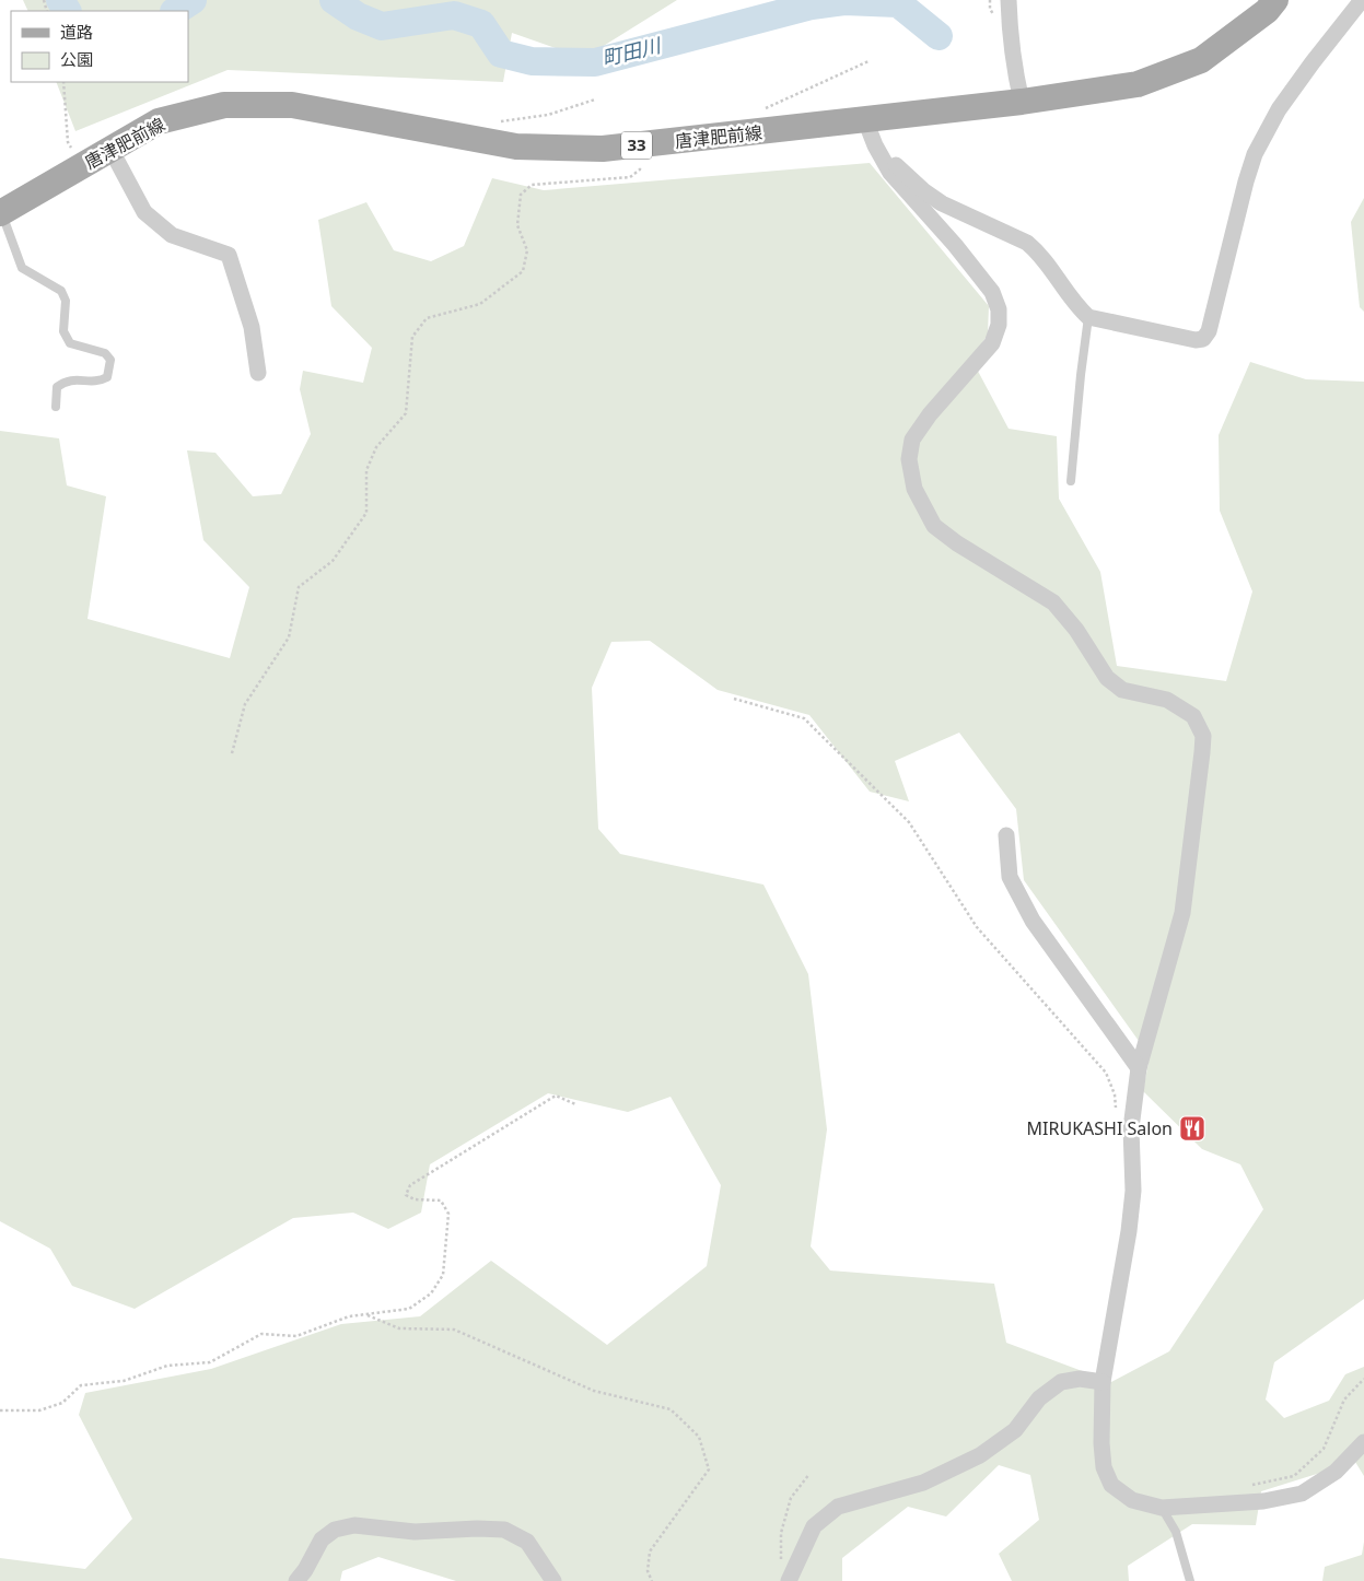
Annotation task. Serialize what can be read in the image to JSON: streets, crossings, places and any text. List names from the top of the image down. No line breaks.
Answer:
{"streets":{"main road":["唐津肥前線","33"]},"water":["町田川"],"places":{"restaurant":["MIRUKASHI Salon"]},"legend":["道路","公園"]}
